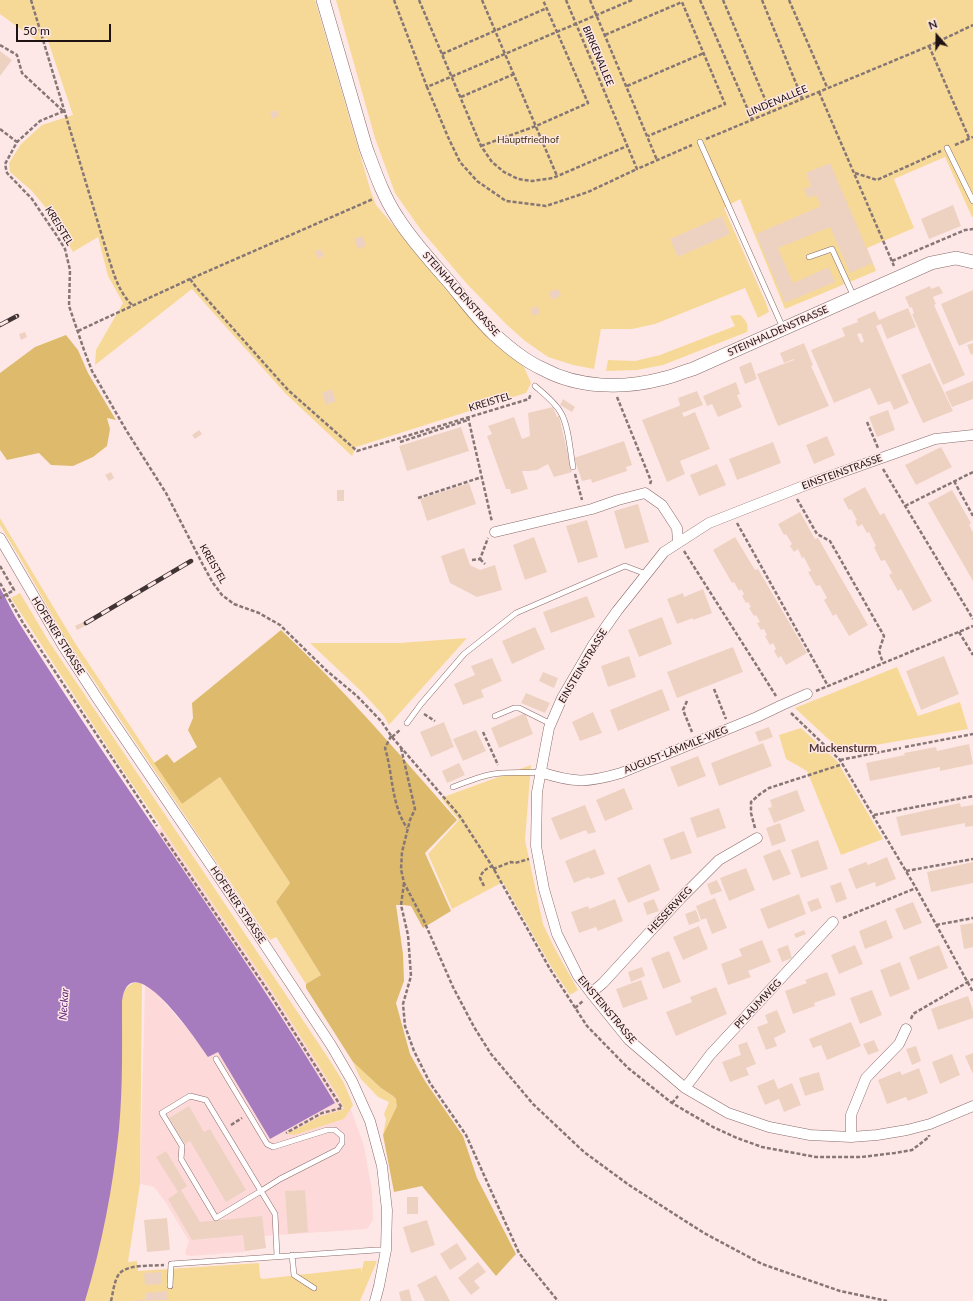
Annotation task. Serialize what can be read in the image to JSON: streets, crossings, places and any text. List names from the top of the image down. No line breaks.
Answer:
{"streets":{"street":["STEINHALDENSTRASSE","EINSTEINSTRASSE","HOFENER STRASSE","AUGUST-LÄMMLE-WEG","HESSERWEG","PFLAUMWEG"],"path":["BIRKENALLEE","LINDENALLEE","KREISTEL"]},"crossings":[["KREISTEL","EINSTEINSTRASSE"],["EINSTEINSTRASSE","AUGUST-LÄMMLE-WEG"],["EINSTEINSTRASSE","HESSERWEG"],["EINSTEINSTRASSE","PFLAUMWEG"]],"districts":["Muckensturm"],"water":["Neckar"],"parks":["Hauptfriedhof"],"scale_bar":"50 m","north":"top"}
